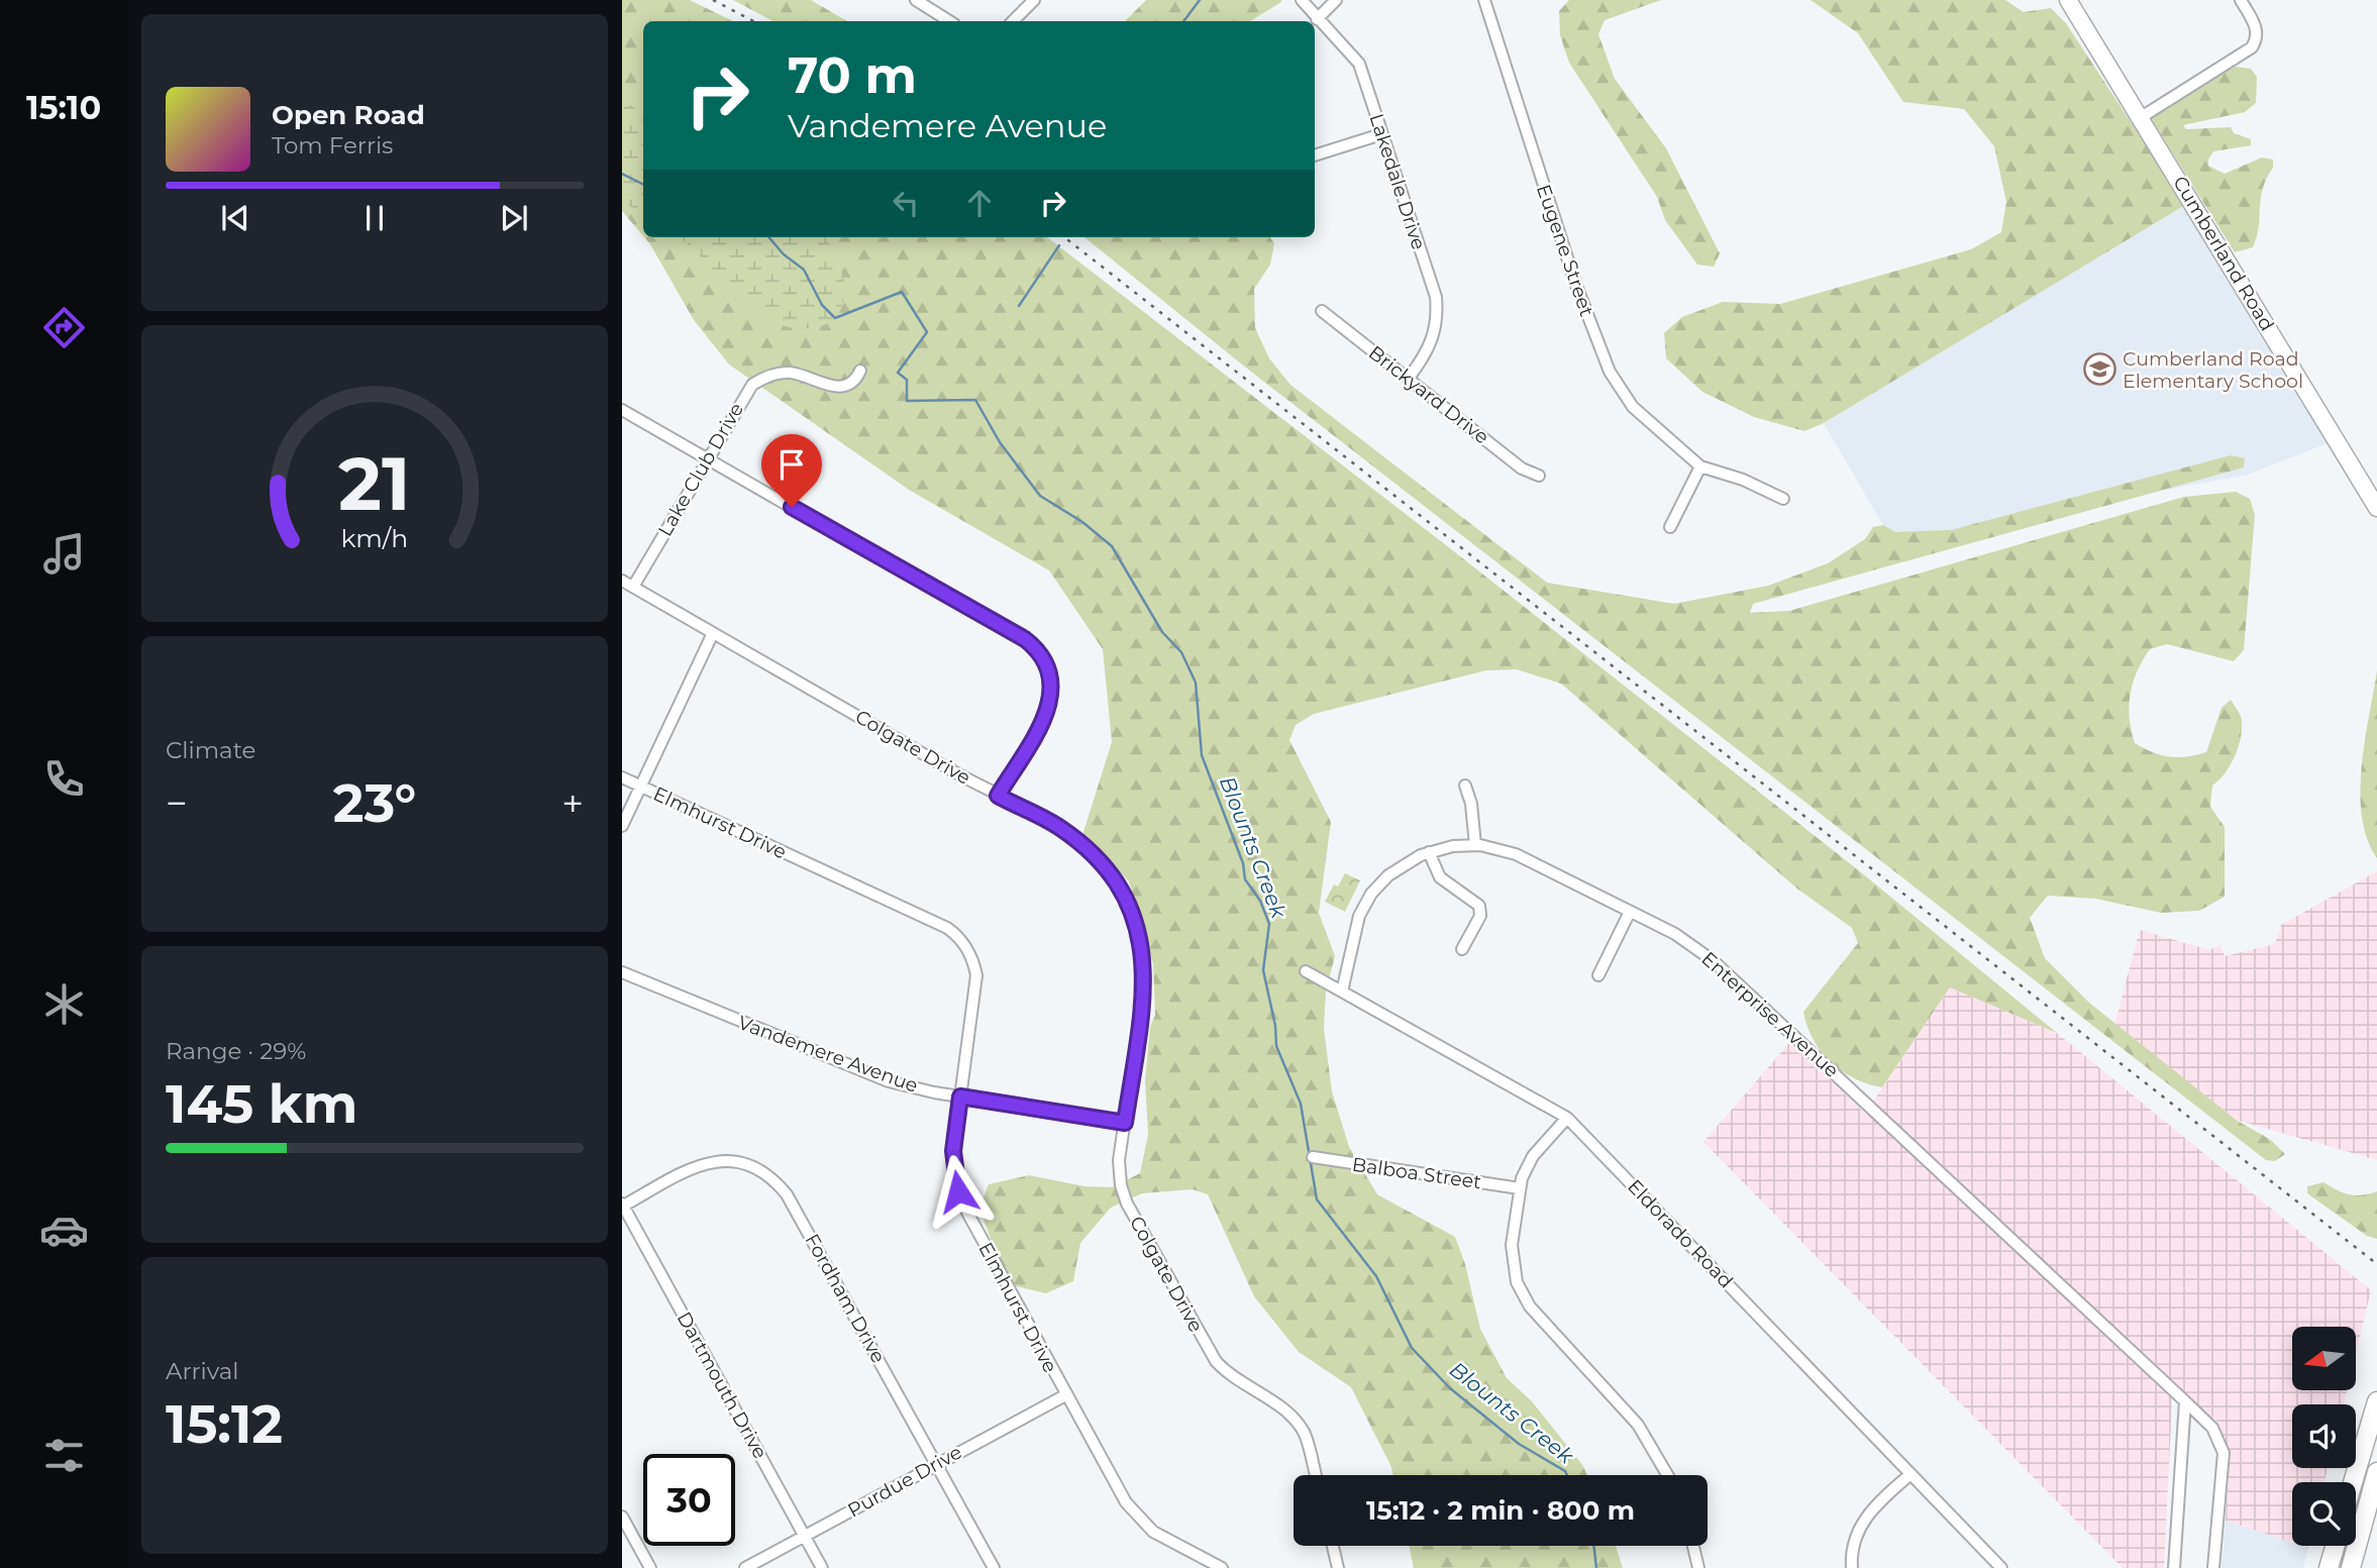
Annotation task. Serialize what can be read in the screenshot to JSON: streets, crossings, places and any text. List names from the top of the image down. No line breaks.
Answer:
{"streets":{"main road":["Cumberland Road"],"street":["Lakedale Drive","Eugene Street","Brickyard Drive","Lake Club Drive","Colgate Drive","Elmhurst Drive","Enterprise Avenue","Vandemere Avenue","Balboa Street","Eldorado Road","Fordham Drive","Dartmouth Drive","Purdue Drive"]},"crossings":[["Lakedale Drive","Brickyard Drive"],["Lake Club Drive","Colgate Drive"],["Colgate Drive","Vandemere Avenue"],["Elmhurst Drive","Vandemere Avenue"],["Elmhurst Drive","Purdue Drive"],["Enterprise Avenue","Eldorado Road"],["Fordham Drive","Dartmouth Drive"],["Fordham Drive","Purdue Drive"],["Dartmouth Drive","Purdue Drive"]],"water":["Blounts Creek"],"places":{"school or university":["Cumberland Road Elementary School"]},"north":"left","page":{"tabs":"15:10","turn":["70 m","Vandemere Avenue"],"song":["Open Road","Tom Ferris"],"tile":["Climate",["Range · 29%","145 km"],["Arrival","15:12"]],"heat":["−","23°","+"],"limit":"30","trip":"15:12 · 2 min · 800 m","gauge":["21","km/h"]}}
